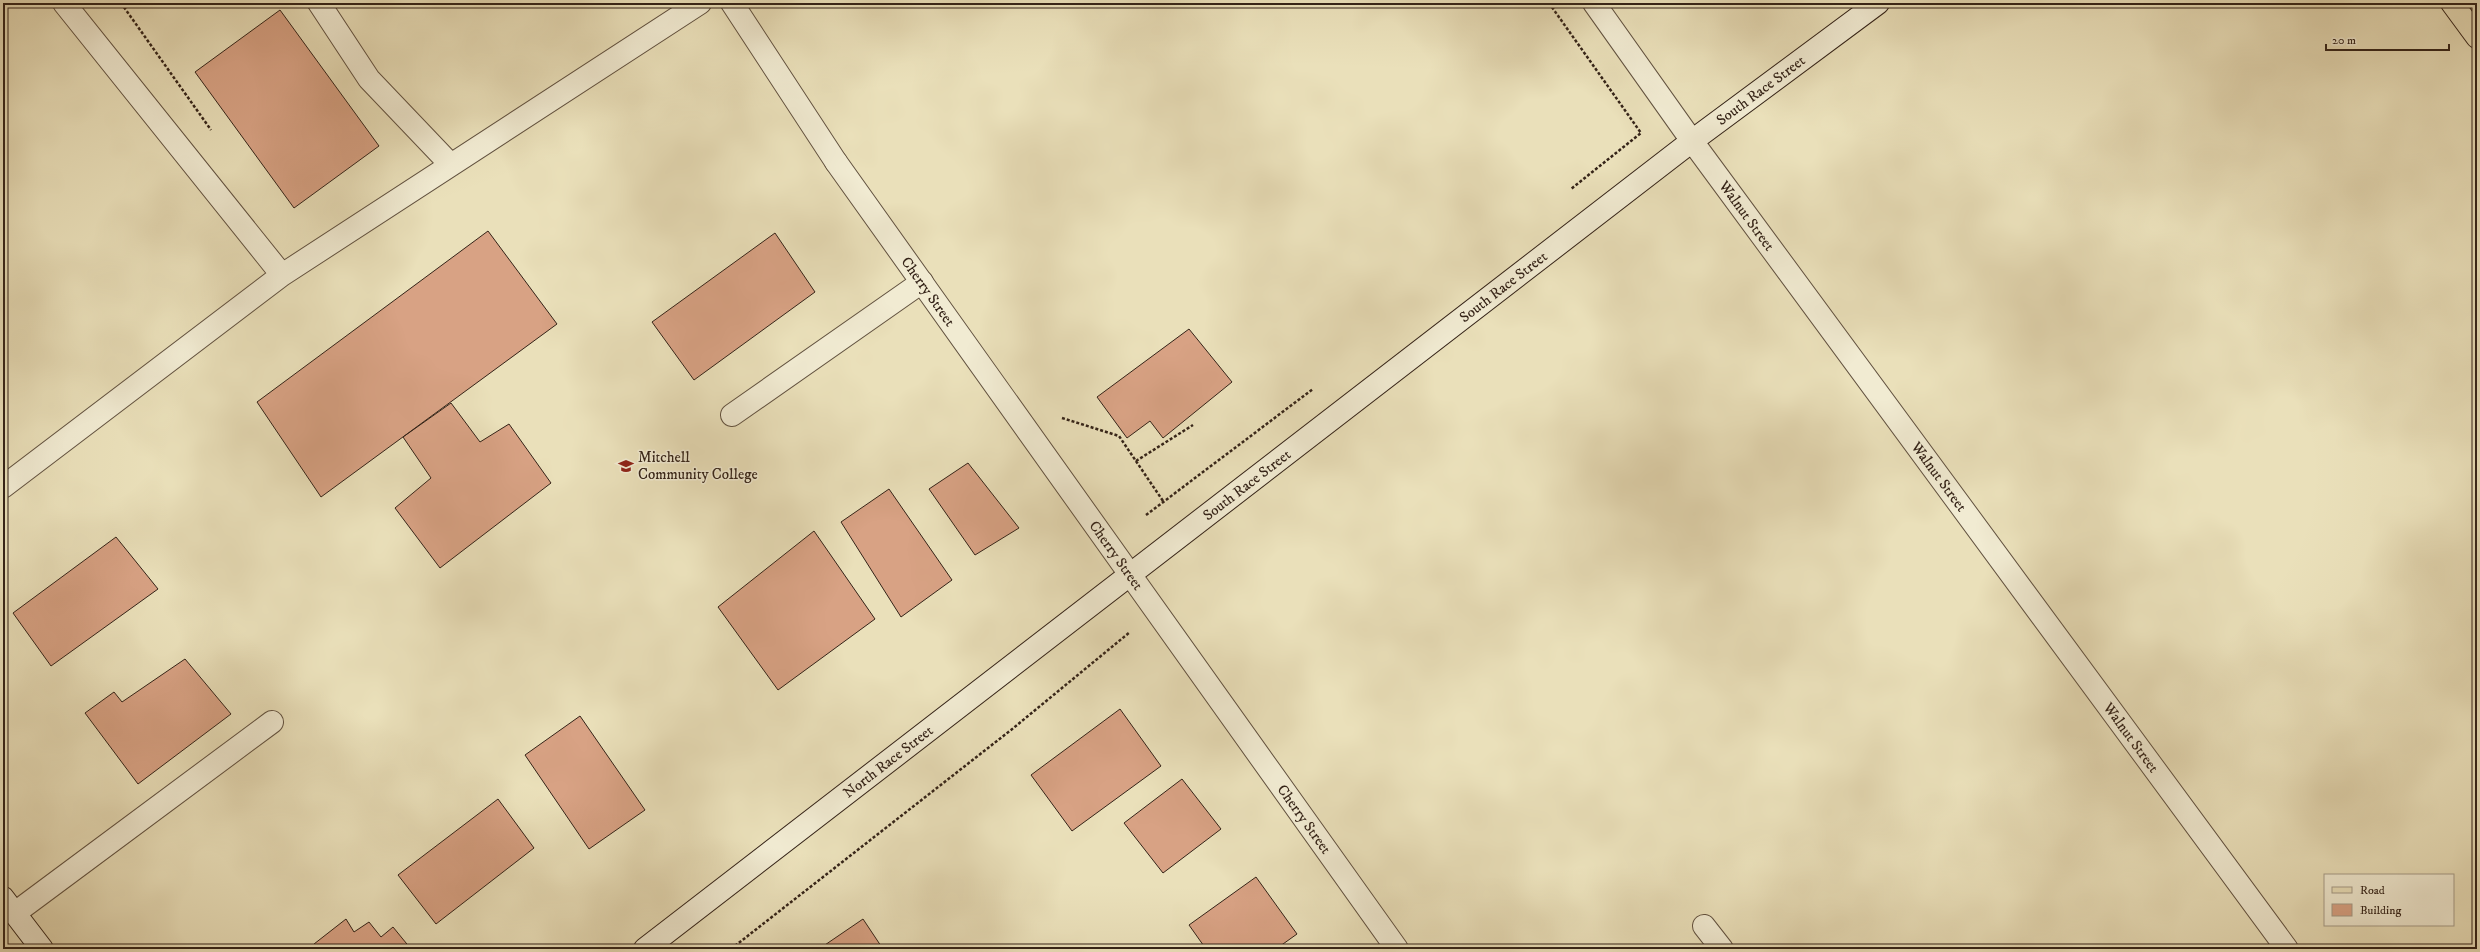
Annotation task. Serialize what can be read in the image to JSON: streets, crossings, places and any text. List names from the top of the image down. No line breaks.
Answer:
{"streets":{"street":["South Race Street","Walnut Street","Cherry Street","North Race Street"]},"crossings":[["South Race Street","Walnut Street"],["South Race Street","Cherry Street"],["South Race Street","North Race Street"],["Cherry Street","North Race Street"]],"places":{"school or university":["Mitchell Community College"]},"legend":["Road","Building"],"scale_bar":"20 m"}
